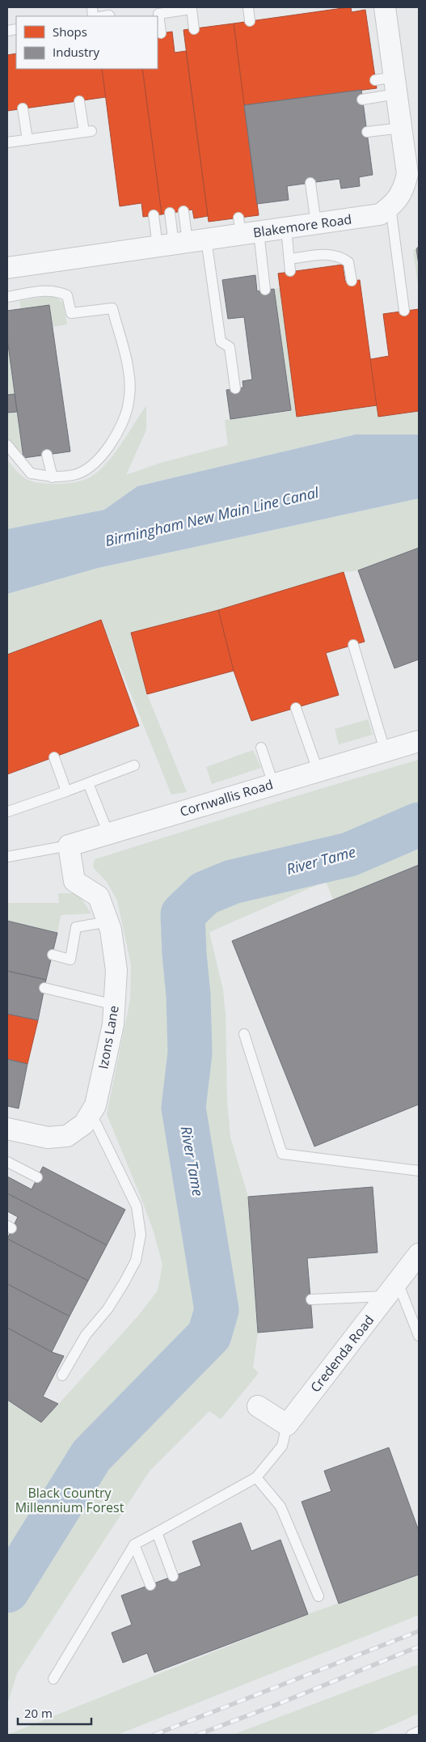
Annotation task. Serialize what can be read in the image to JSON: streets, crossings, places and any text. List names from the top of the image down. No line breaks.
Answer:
{"streets":{"street":["Blakemore Road","Cornwallis Road","Izons Lane","Credenda Road"]},"crossings":[["Cornwallis Road","Izons Lane"]],"water":["Birmingham New Main Line Canal","River Tame"],"parks":["Black Country Millennium Forest"],"legend":["Shops","Industry"],"scale_bar":"20 m"}
